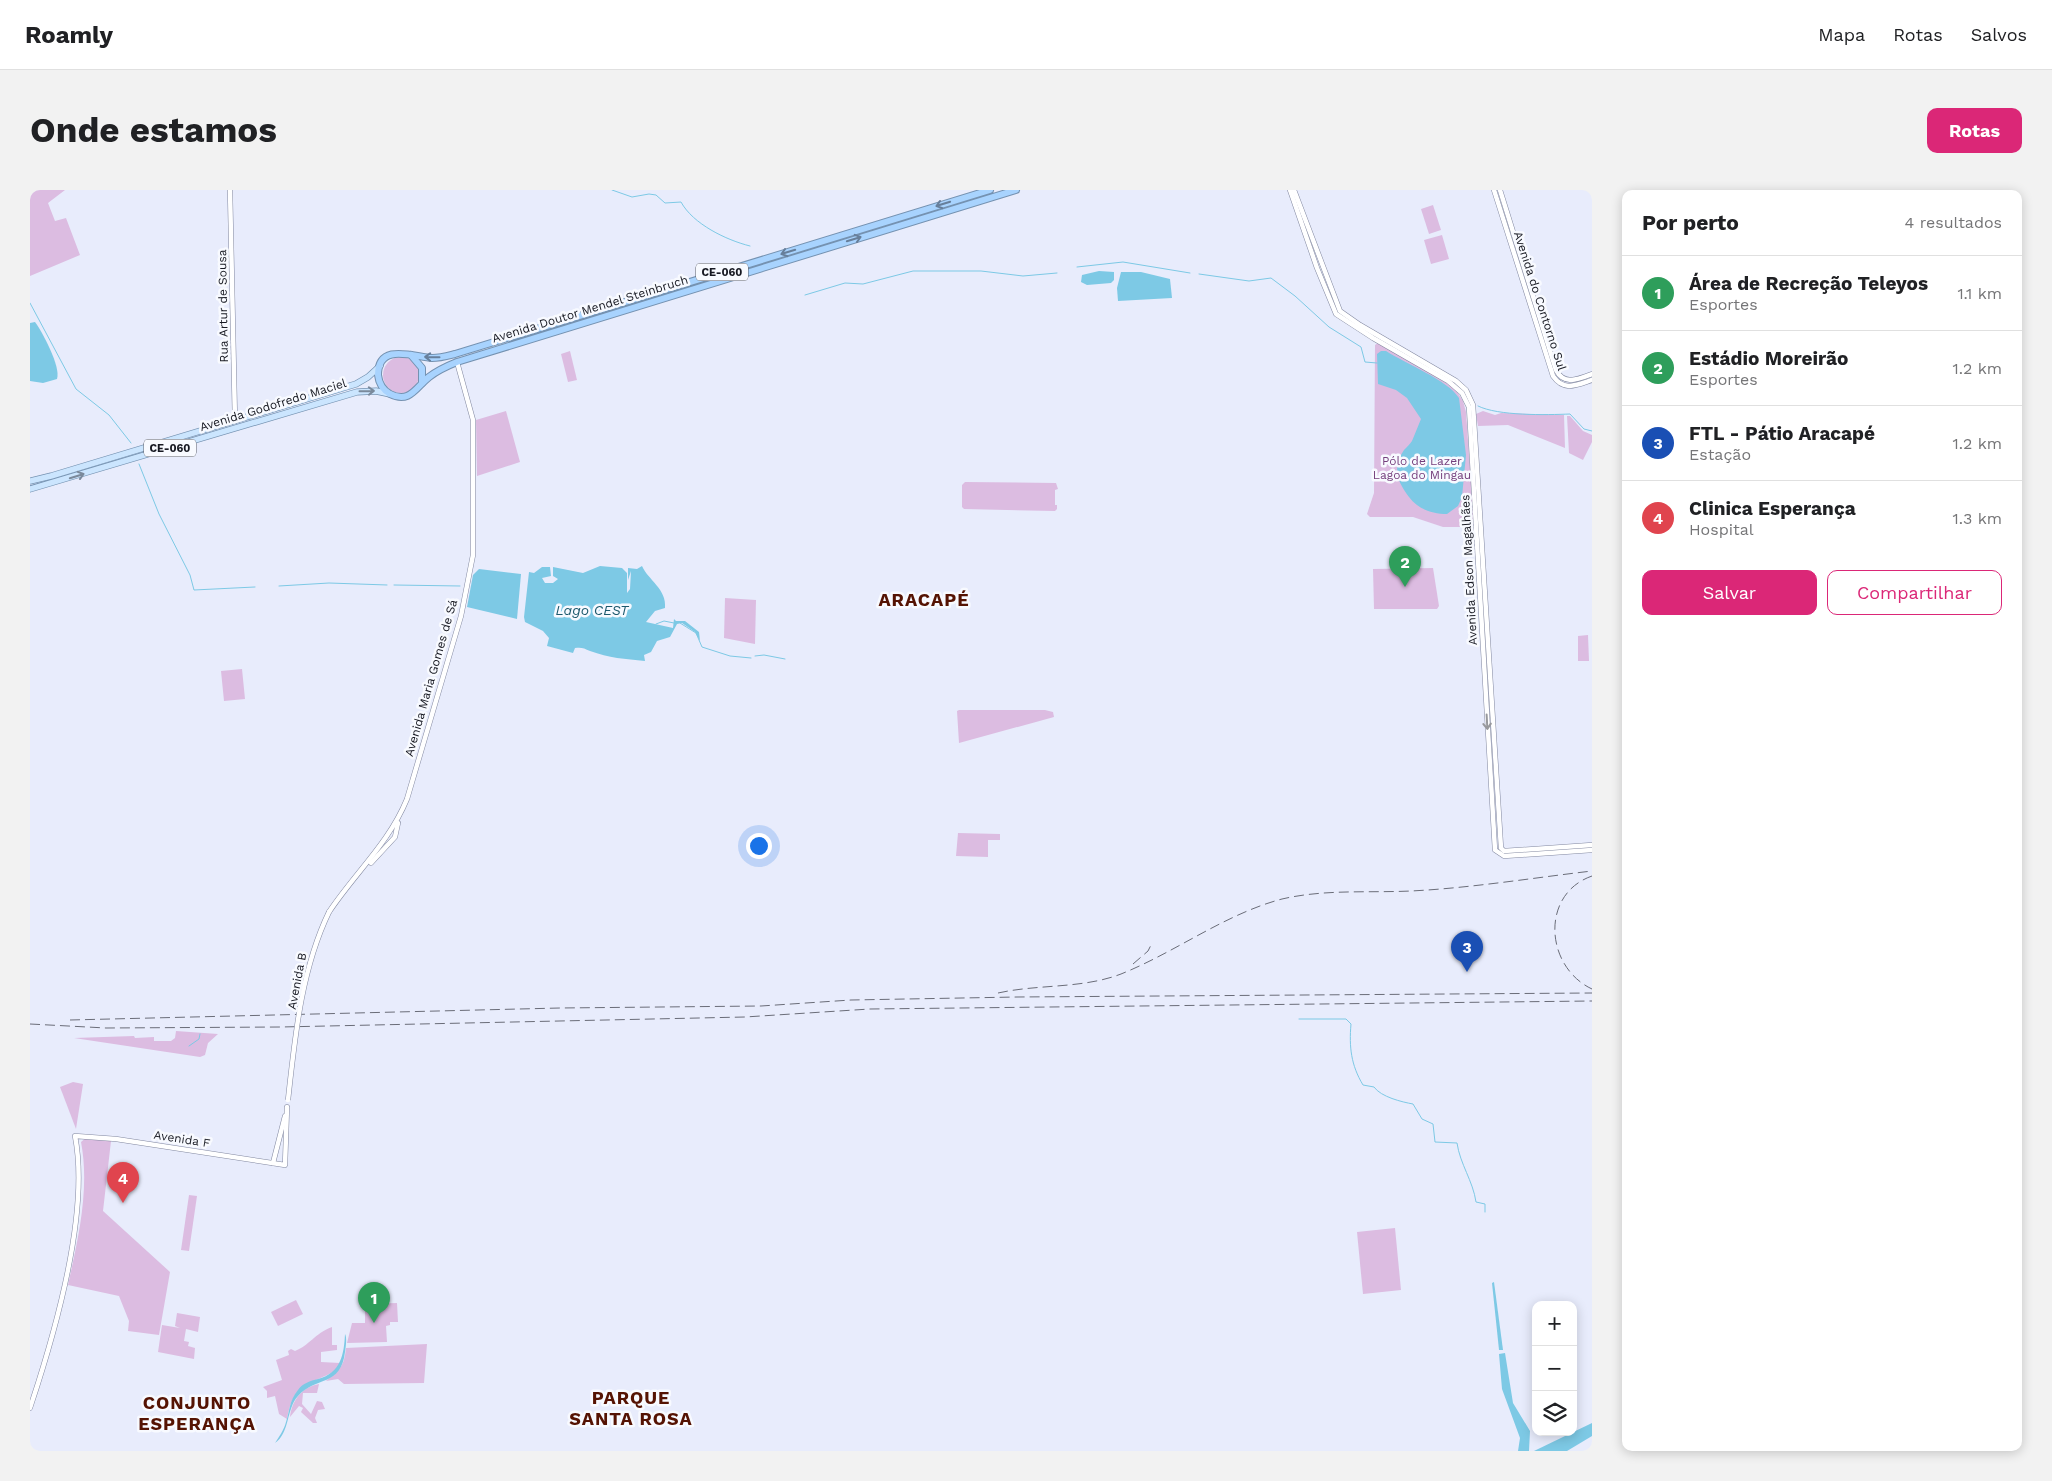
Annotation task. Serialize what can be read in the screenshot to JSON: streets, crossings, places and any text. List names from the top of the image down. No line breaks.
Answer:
{"streets":{"highway":["CE-060","Avenida Doutor Mendel Steinbruch","Avenida Godofredo Maciel"],"street":["Avenida do Contorno Sul","Rua Artur de Sousa","Avenida Edson Magalhães","Avenida Maria Gomes de Sá","Avenida B","Avenida F"]},"crossings":[["Rua Artur de Sousa","Avenida Godofredo Maciel"],["Avenida Doutor Mendel Steinbruch","Avenida Godofredo Maciel"],["Avenida Doutor Mendel Steinbruch","Avenida Maria Gomes de Sá"],["Avenida Godofredo Maciel","Avenida Maria Gomes de Sá"],["Avenida Maria Gomes de Sá","Avenida B"],["Avenida B","Avenida F"]],"districts":["ARACAPÉ","PARQUE SANTA ROSA","CONJUNTO ESPERANÇA"],"water":["Lago CEST"],"parks":["Pólo de Lazer Lagoa do Mingau"],"page":{"header":"Roamly","nav":["Mapa","Rotas","Salvos"],"buttons":["Rotas",["Salvar","Compartilhar"]],"title":"Onde estamos","heading":["Por perto","4 resultados"],"list":[{"mark":"1","name":"Área de Recreção Teleyos","note":"Esportes","value":"1.1 km"},{"mark":"2","name":"Estádio Moreirão","note":"Esportes","value":"1.2 km"},{"mark":"3","name":"FTL - Pátio Aracapé","note":"Estação","value":"1.2 km"},{"mark":"4","name":"Clinica Esperança","note":"Hospital","value":"1.3 km"}],"pins":["2","3","4","1"],"map_buttons":["+","−"]}}
